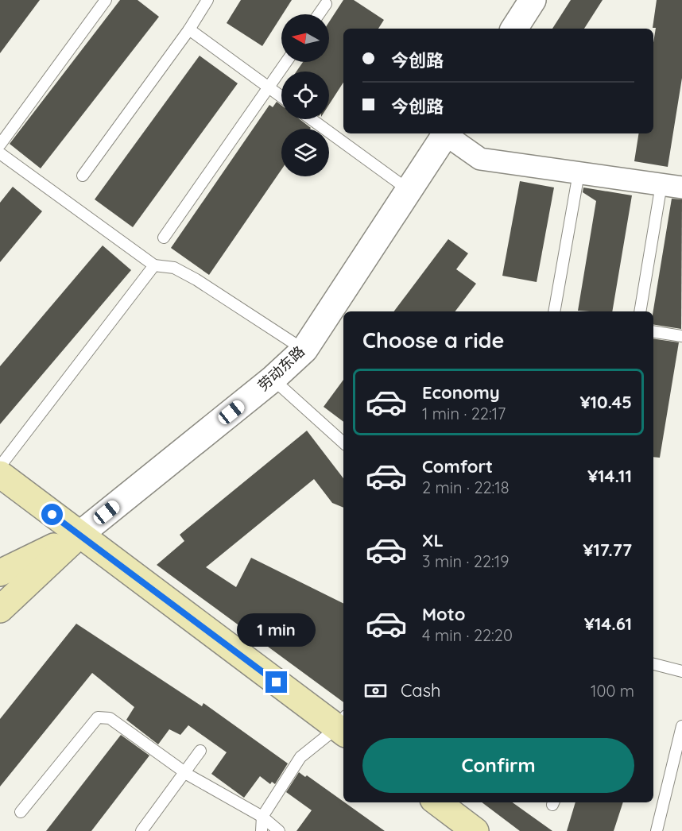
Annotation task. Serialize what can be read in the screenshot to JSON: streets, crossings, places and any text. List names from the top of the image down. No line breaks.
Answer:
{"streets":{"main road":["劳动东路"]},"north":"left","page":{"banner":["今创路","今创路"],"heading":"Choose a ride","list":[{"name":"Economy","note":"1 min · 22:17","value":"¥10.45"},{"name":"Comfort","note":"2 min · 22:18","value":"¥14.11"},{"name":"XL","note":"3 min · 22:19","value":"¥17.77"},{"name":"Moto","note":"4 min · 22:20","value":"¥14.61"}],"bubble":"1 min","pay":["Cash","100 m"],"buttons":"Confirm"}}
